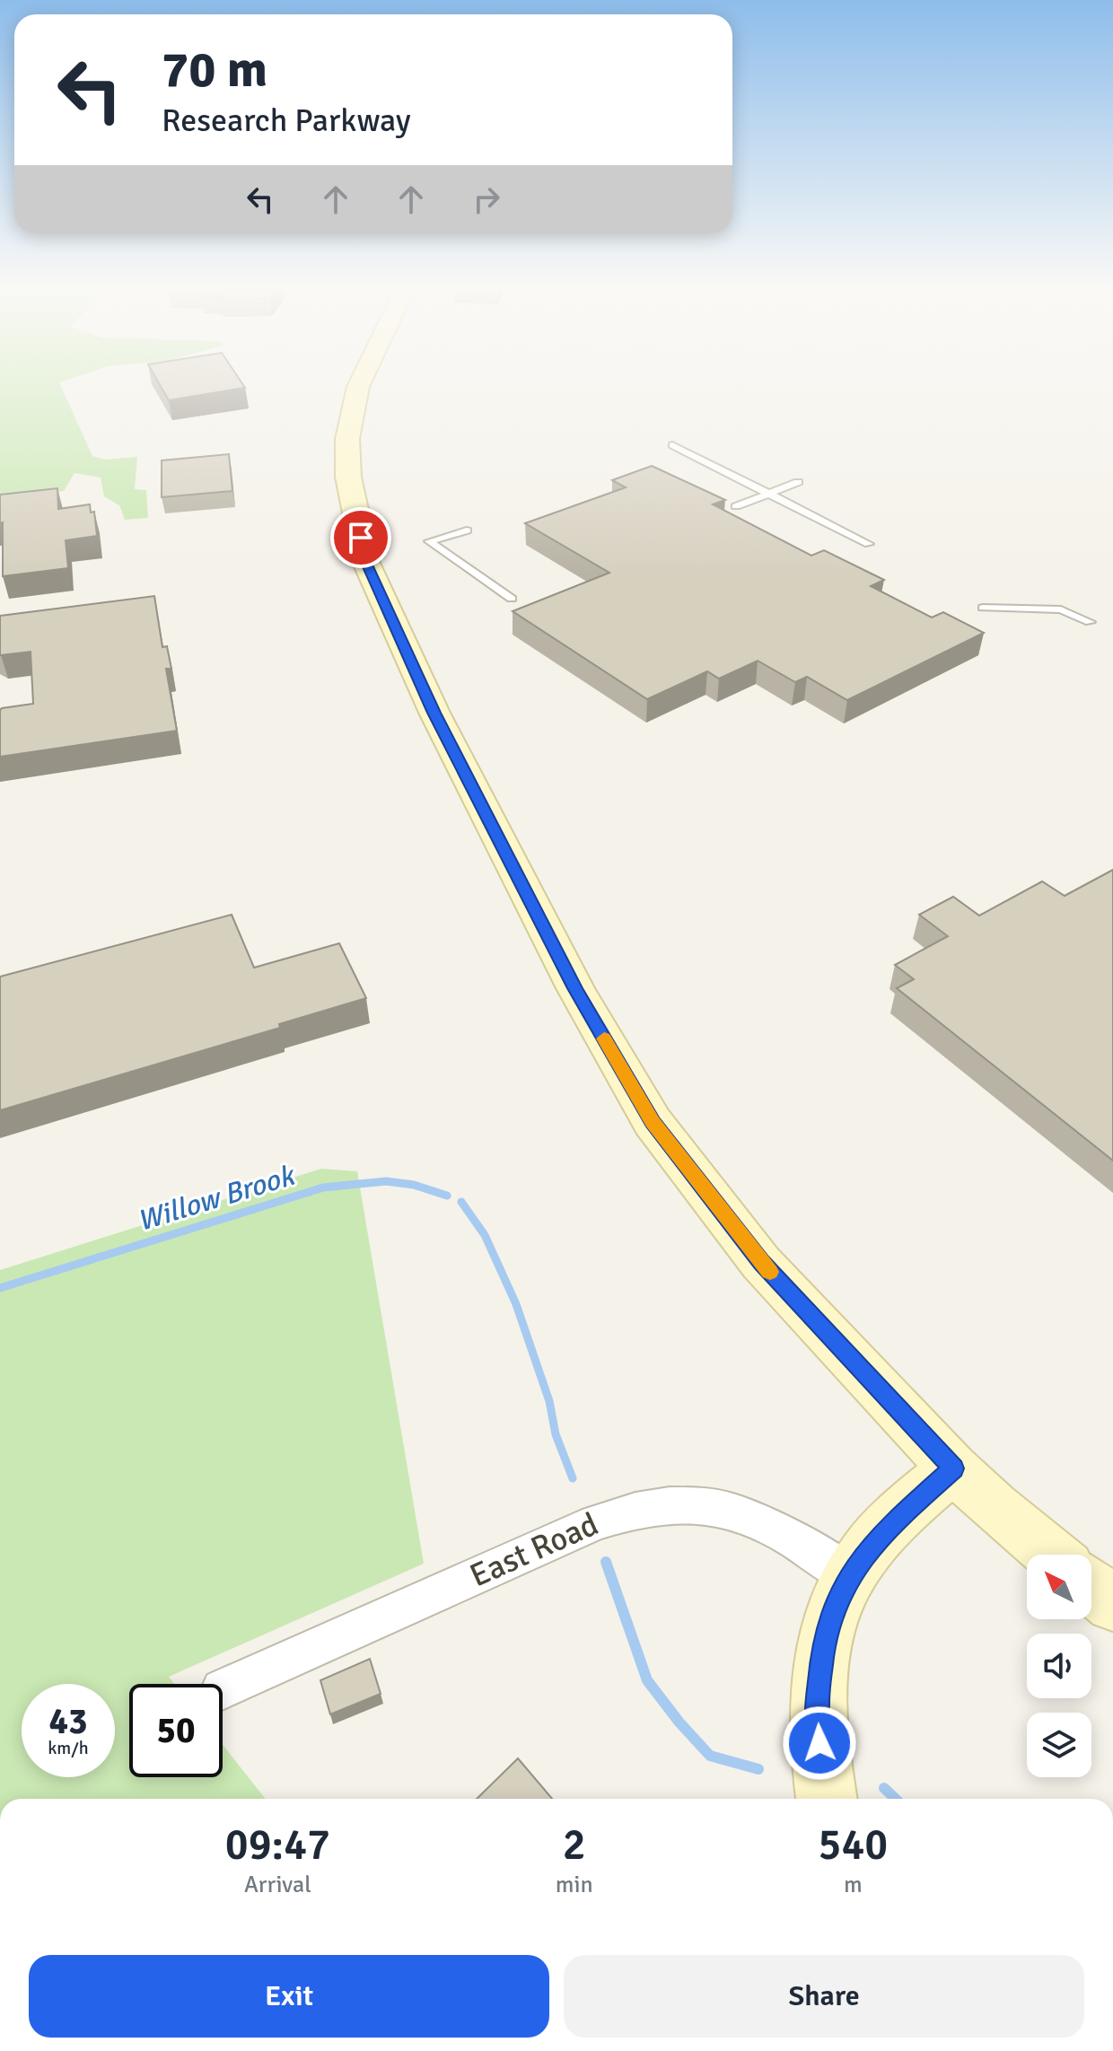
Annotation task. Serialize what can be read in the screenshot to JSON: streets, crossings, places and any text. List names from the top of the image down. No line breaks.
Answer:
{"streets":{"street":["East Road"]},"water":["Willow Brook"],"north":"top left","page":{"turn":["70 m","Research Parkway"],"speed":"43 km/h","limit":"50","eta":["09:47","Arrival","2","min","540","m"],"buttons":["Exit","Share"]}}
